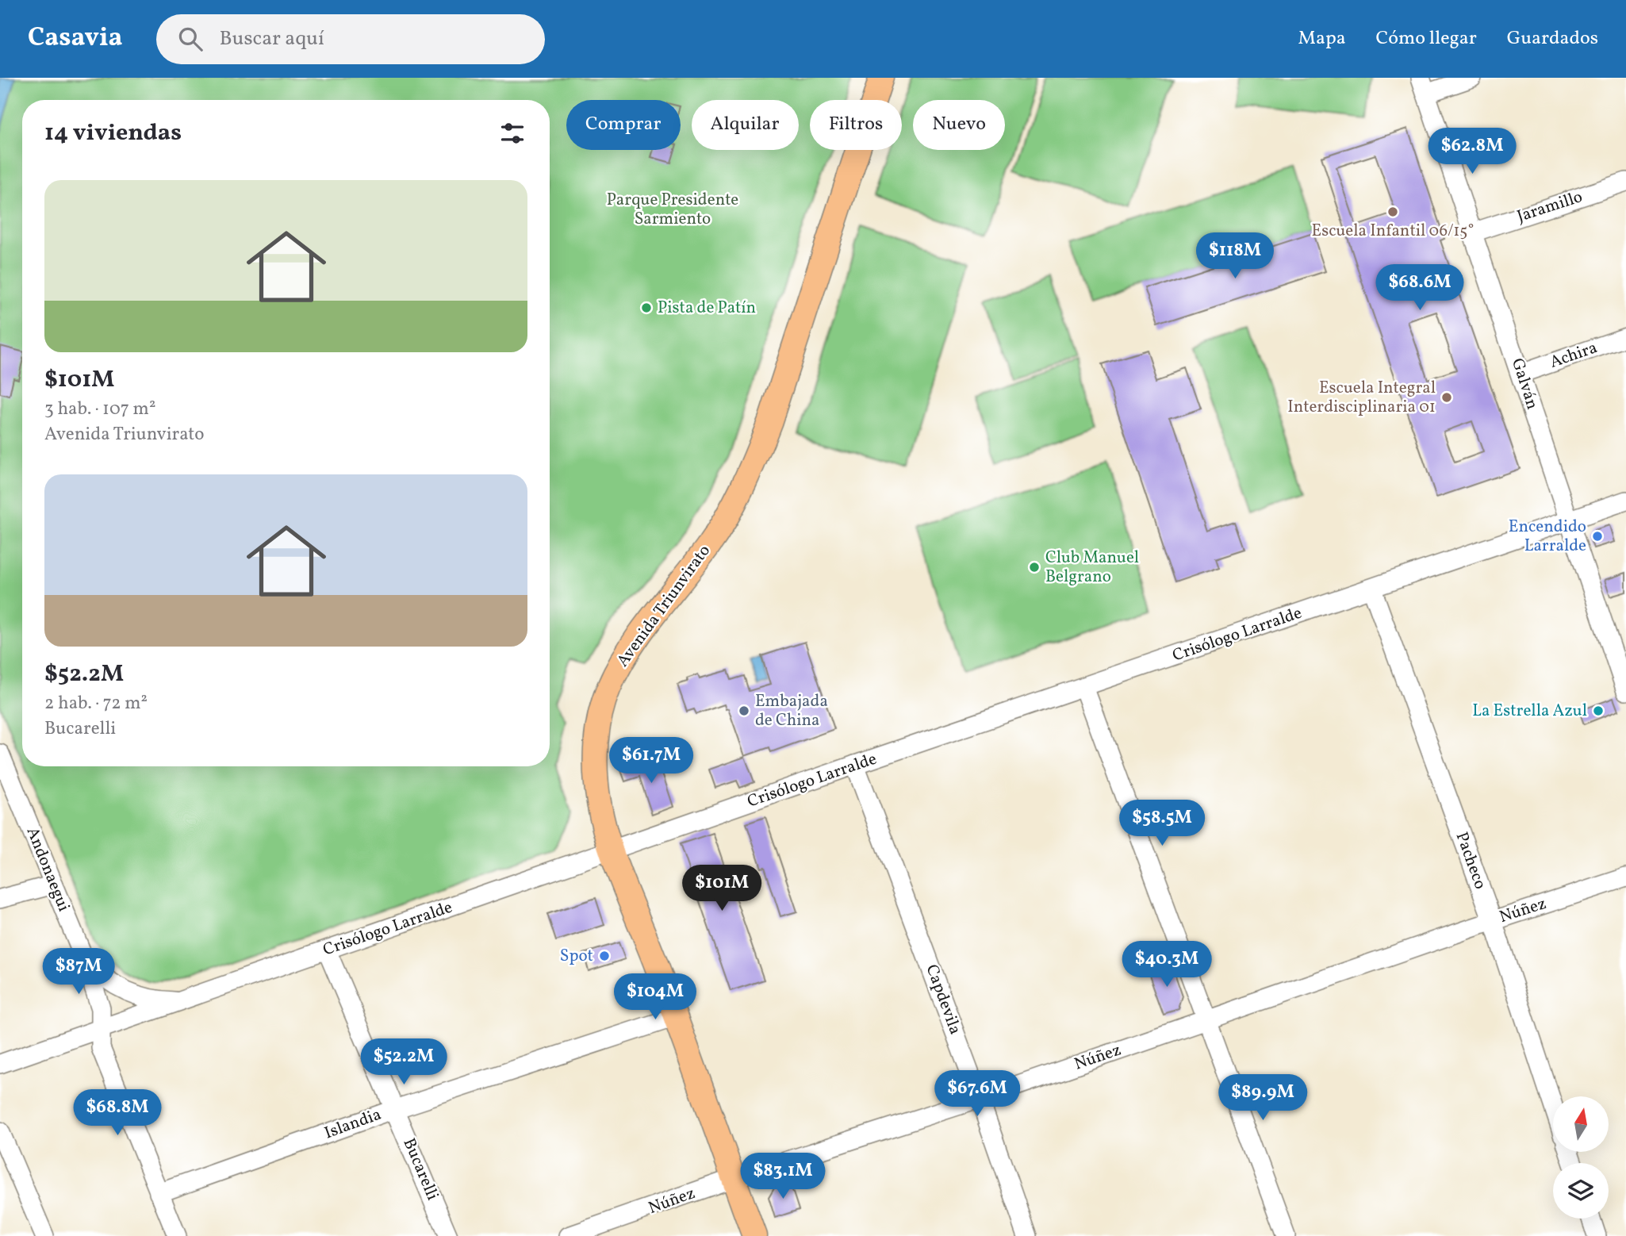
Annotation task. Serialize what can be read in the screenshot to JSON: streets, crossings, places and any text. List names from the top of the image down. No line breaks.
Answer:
{"streets":{"main road":["Avenida Triunvirato"],"street":["Jaramillo","Achira","Galván","Crisólogo Larralde","Pacheco","Andonaegui","Núñez","Capdevila","Islandia","Bucarelli"]},"crossings":[["Jaramillo","Galván"],["Achira","Galván"],["Galván","Crisólogo Larralde"],["Avenida Triunvirato","Crisólogo Larralde"],["Avenida Triunvirato","Núñez"],["Avenida Triunvirato","Islandia"],["Crisólogo Larralde","Pacheco"],["Crisólogo Larralde","Andonaegui"],["Crisólogo Larralde","Capdevila"],["Crisólogo Larralde","Bucarelli"],["Pacheco","Núñez"],["Andonaegui","Islandia"],["Núñez","Capdevila"],["Islandia","Bucarelli"]],"parks":["Parque Presidente Sarmiento"],"places":["Escuela Infantil 06/15°","Pista de Patín","Escuela Integral Interdisciplinaria 01","Encendido Larralde","Club Manuel Belgrano","Embajada de China","La Estrella Azul","Spot"],"north":"top","page":{"header":"Casavia","search":"Buscar aquí","nav":["Mapa","Cómo llegar","Guardados"],"chip":["Comprar","Alquilar","Filtros","Nuevo"],"heading":"14 viviendas","price":["$62.8M","$118M","$68.6M","$61.7M","$58.5M","$101M","$40.3M","$87M","$104M","$52.2M","$67.6M","$89.9M","$68.8M","$83.1M"],"list":[{"name":"$101M","note":"3 hab. · 107 m² · Avenida Triunvirato"},{"name":"$52.2M","note":"2 hab. · 72 m² · Bucarelli"}]}}
